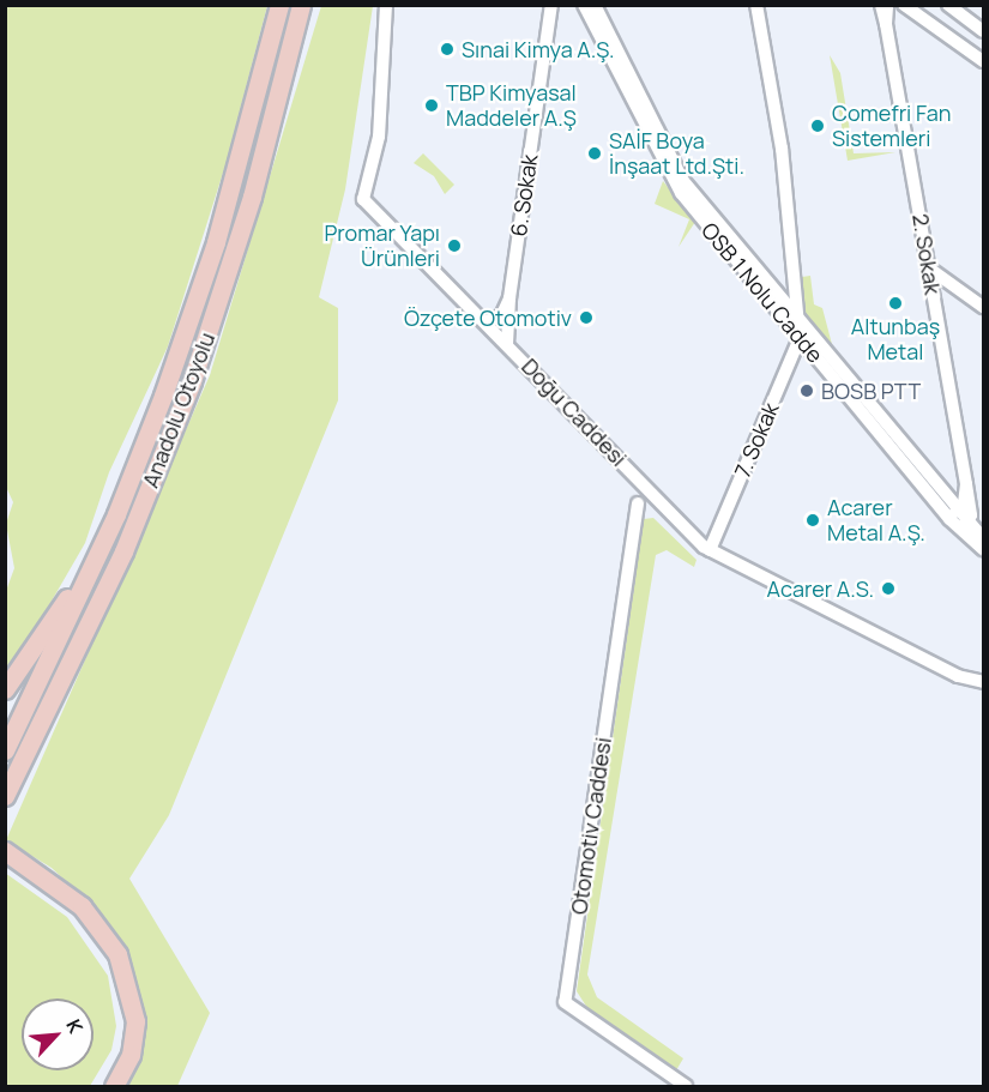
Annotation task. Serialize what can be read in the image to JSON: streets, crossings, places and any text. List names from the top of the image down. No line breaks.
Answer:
{"streets":{"highway":["Anadolu Otoyolu"],"street":["6. Sokak","2. Sokak","OSB 1 Nolu Cadde","Doğu Caddesi","7. Sokak","Otomotiv Caddesi"]},"crossings":[["6. Sokak","Doğu Caddesi"],["2. Sokak","OSB 1 Nolu Cadde"],["OSB 1 Nolu Cadde","7. Sokak"],["Doğu Caddesi","7. Sokak"]],"places":["Sınai Kimya A.Ş.","TBP Kimyasal Maddeler A.Ş","Comefri Fan Sistemleri","SAİF Boya İnşaat Ltd.Şti.","Promar Yapı Ürünleri","Altunbaş Metal","Özçete Otomotiv","BOSB PTT","Acarer Metal A.Ş.","Acarer A.S."],"north":"top right"}
